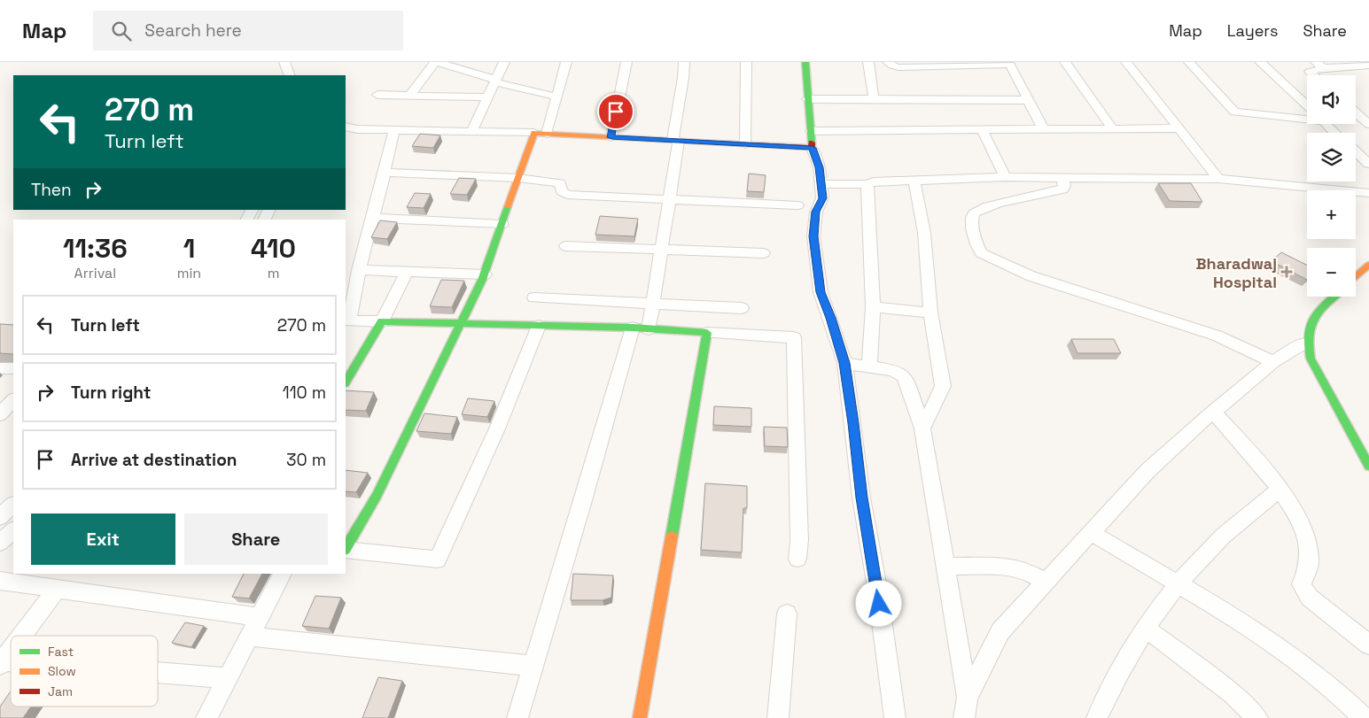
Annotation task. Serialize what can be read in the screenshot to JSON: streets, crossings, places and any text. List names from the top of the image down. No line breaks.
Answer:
{"places":{"health":["Bharadwaj Hospital"]},"legend":["Fast","Slow","Jam"],"page":{"header":"Map","search":"Search here","nav":["Map","Layers","Share"],"map_buttons":["+","−"],"turn":["270 m","Turn left"],"then":"Then","eta":["11:36","Arrival","1","min","410","m"],"list":[{"name":"Turn left","value":"270 m"},{"name":"Turn right","value":"110 m"},{"name":"Arrive at destination","value":"30 m"}],"buttons":["Exit","Share"]}}
